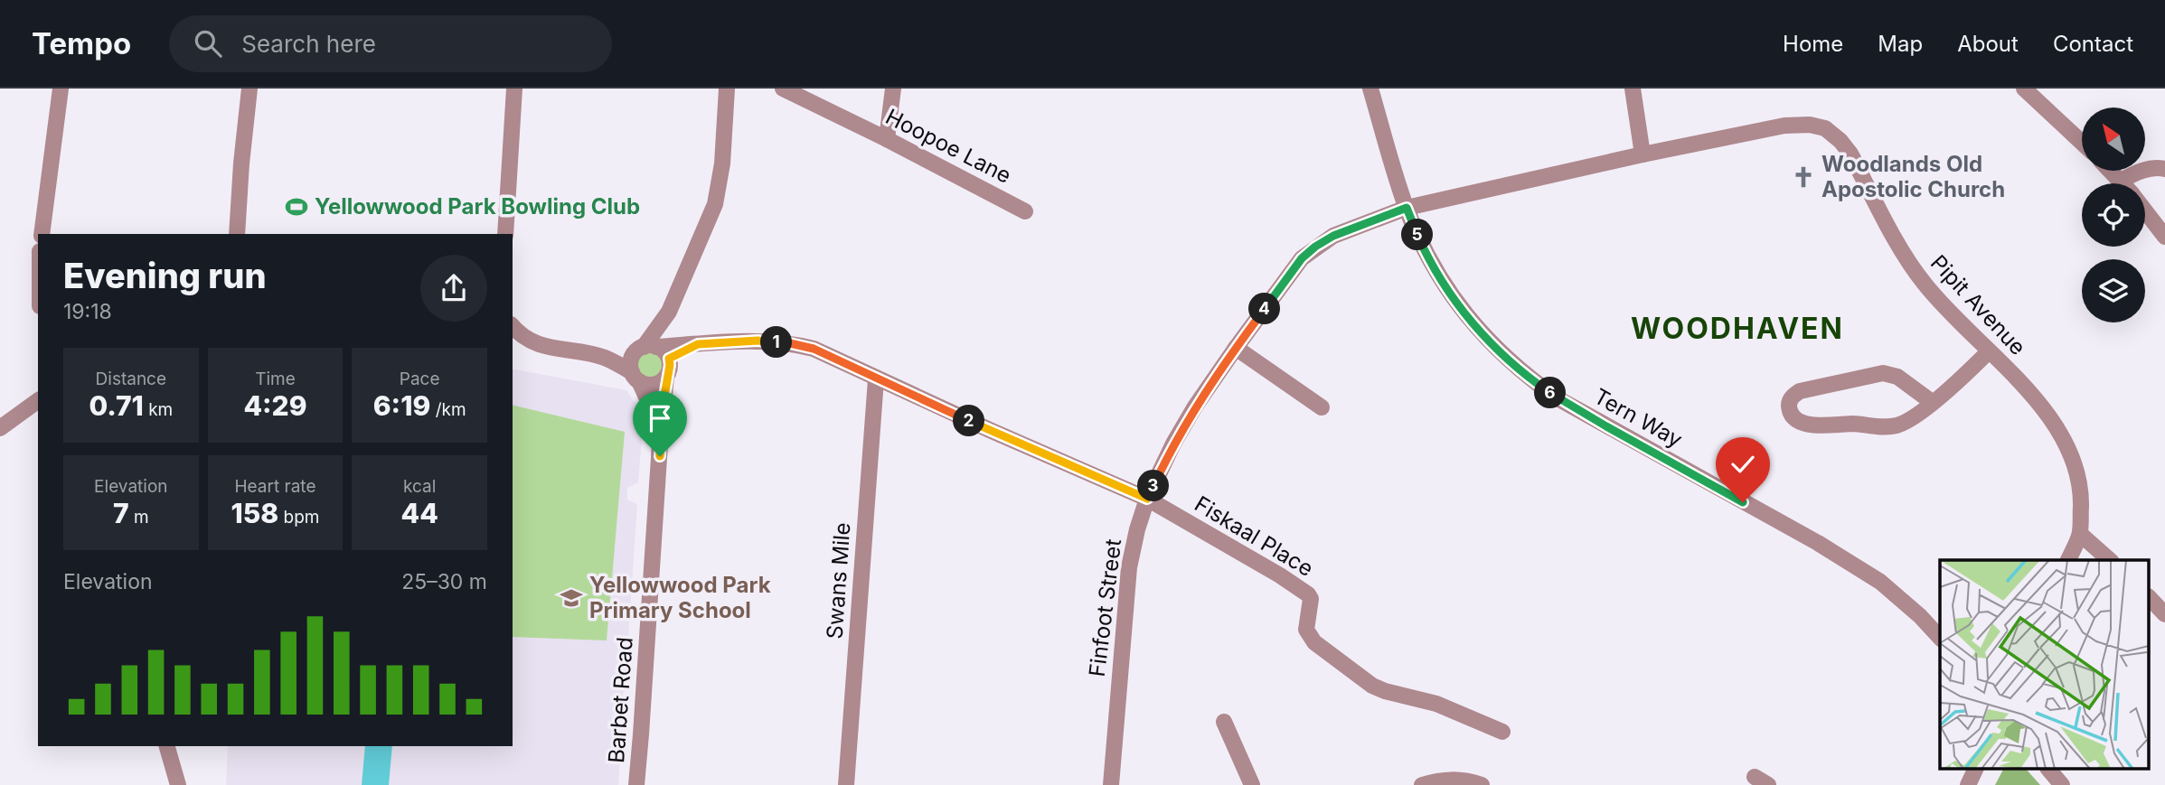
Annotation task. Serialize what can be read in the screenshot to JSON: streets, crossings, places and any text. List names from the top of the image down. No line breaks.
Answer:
{"streets":{"street":["Hoopoe Lane","Pipit Avenue","Tern Way","Fiskaal Place","Swans Mile","Finfoot Street","Barbet Road"]},"crossings":[["Pipit Avenue","Tern Way"],["Pipit Avenue","Finfoot Street"],["Tern Way","Finfoot Street"],["Fiskaal Place","Finfoot Street"]],"districts":["WOODHAVEN"],"places":{"church":["Woodlands Old Apostolic Church"],"sports":["Yellowwood Park Bowling Club"],"school or university":["Yellowwood Park Primary School"]},"north":"top left","page":{"header":"Tempo","search":"Search here","nav":["Home","Map","About","Contact"],"pins":["5","4","1","6","2","3"],"heading":["Evening run","19:18"],"stats":[["Distance","0.71 km"],["Time","4:29"],["Pace","6:19 /km"],["Elevation","7 m"],["Heart rate","158 bpm"],["kcal","44"]],"chart":["Elevation","25–30 m"]}}
